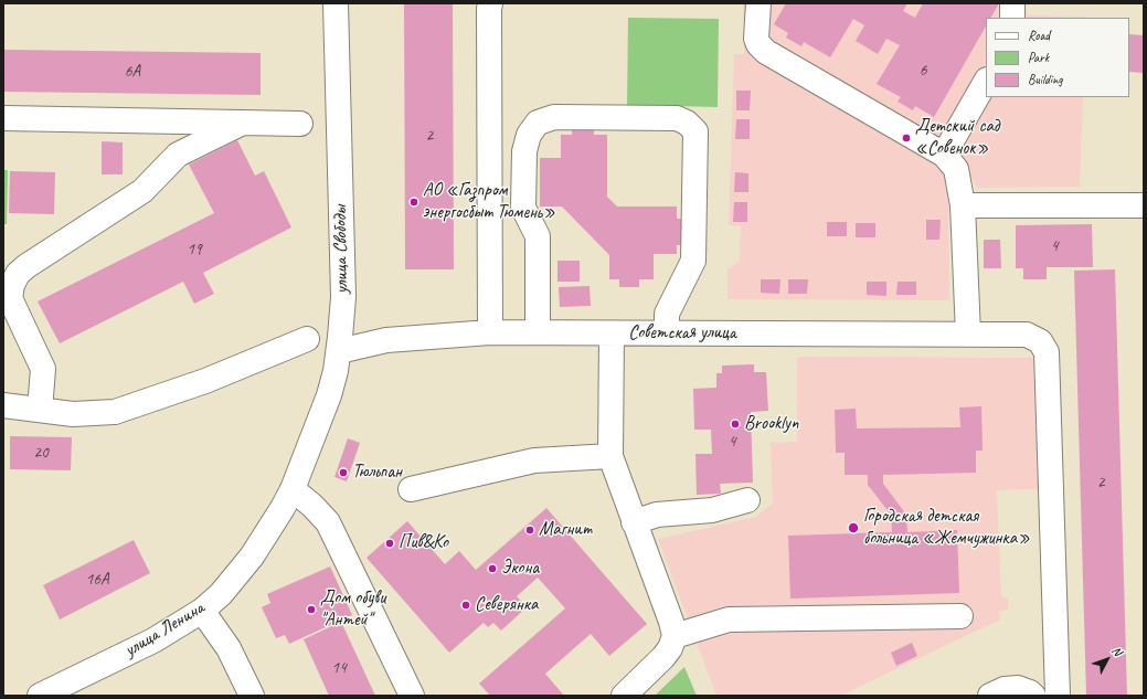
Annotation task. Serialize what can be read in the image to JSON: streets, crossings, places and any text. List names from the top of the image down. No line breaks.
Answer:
{"streets":{"street":["улица Свободы","Советская улица","улица Ленина"]},"crossings":[["улица Свободы","Советская улица"],["улица Свободы","улица Ленина"]],"places":["Детский сад «Совенок»","АО «Газпром энергосбыт Тюмень»","Brooklyn","Тюльпан","Городская детская больница «Жемчужинка»","Магнит","Пив&Ко","Экона","Северянка","Дом обуви \"Антей\""],"house_numbers":["6","6А","2","4","19","4","20","2","16А","14"],"legend":["Road","Park","Building"],"north":"top right"}
